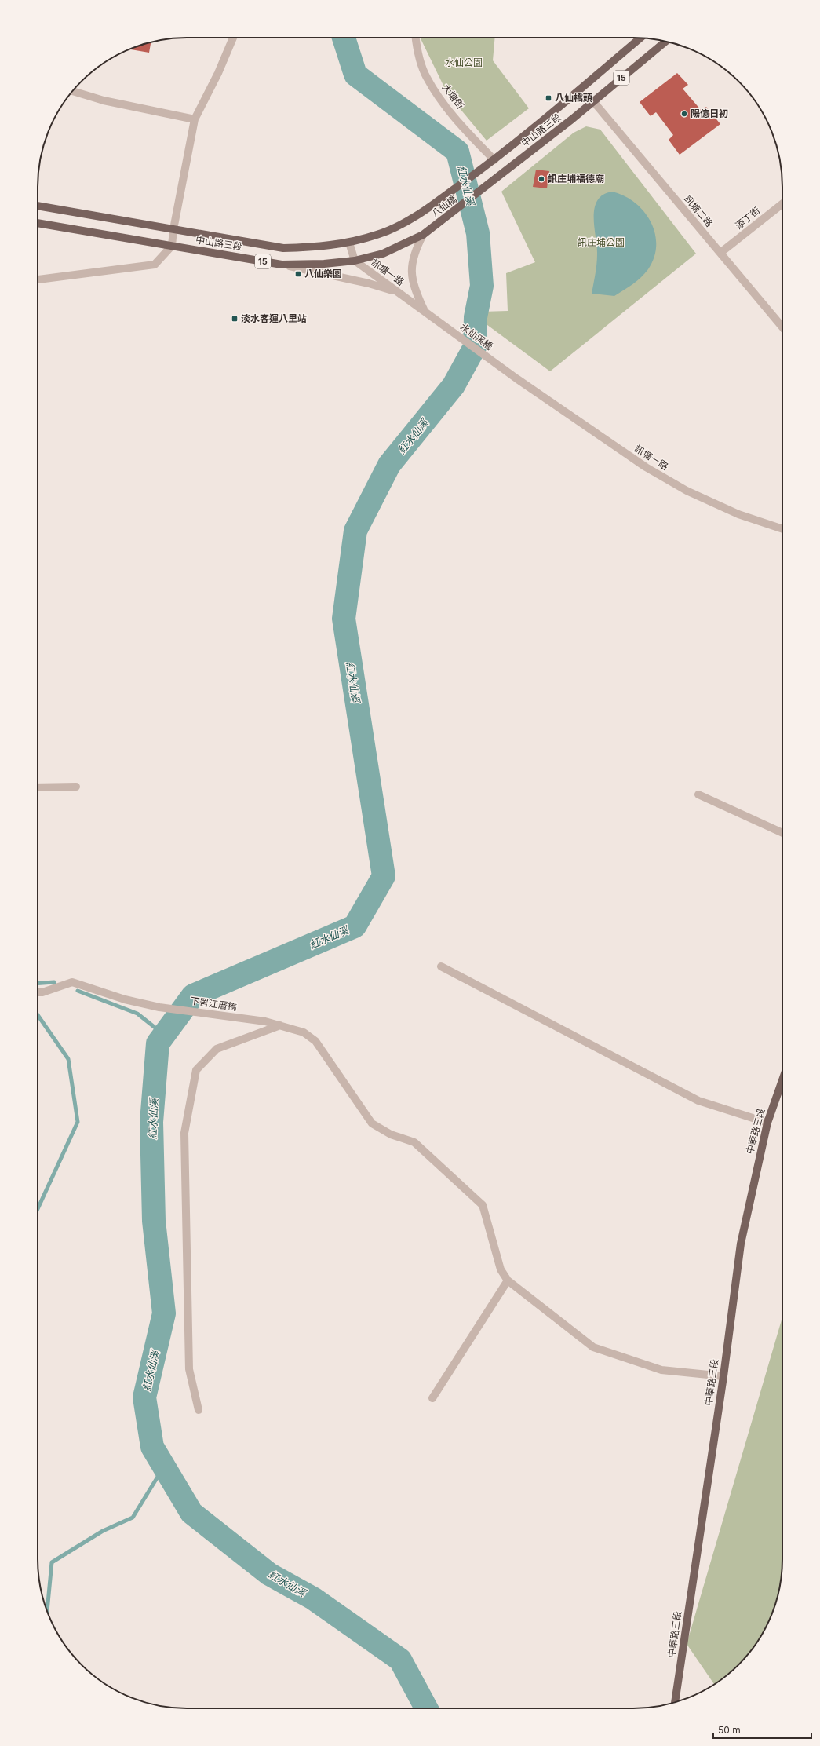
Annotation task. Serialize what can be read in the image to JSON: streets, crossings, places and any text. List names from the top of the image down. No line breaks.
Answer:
{"streets":{"main road":["15","中山路三段","八仙橋","中華路三段"],"street":["大塘街","訊塘二路","添丁街","訊塘一路","水仙溪橋","下罟江厝橋"]},"crossings":[["大塘街","中山路三段"],["中山路三段","八仙橋"],["中山路三段","訊塘二路"],["中山路三段","訊塘一路"],["訊塘二路","添丁街"],["訊塘一路","水仙溪橋"]],"water":["紅水仙溪"],"parks":["水仙公園","訊庄埔公園"],"places":{"transit":["八仙橋頭","八仙樂園","淡水客運八里站"],"other":["陽億日初","訊庄埔福德廟"]},"scale_bar":"50 m"}
